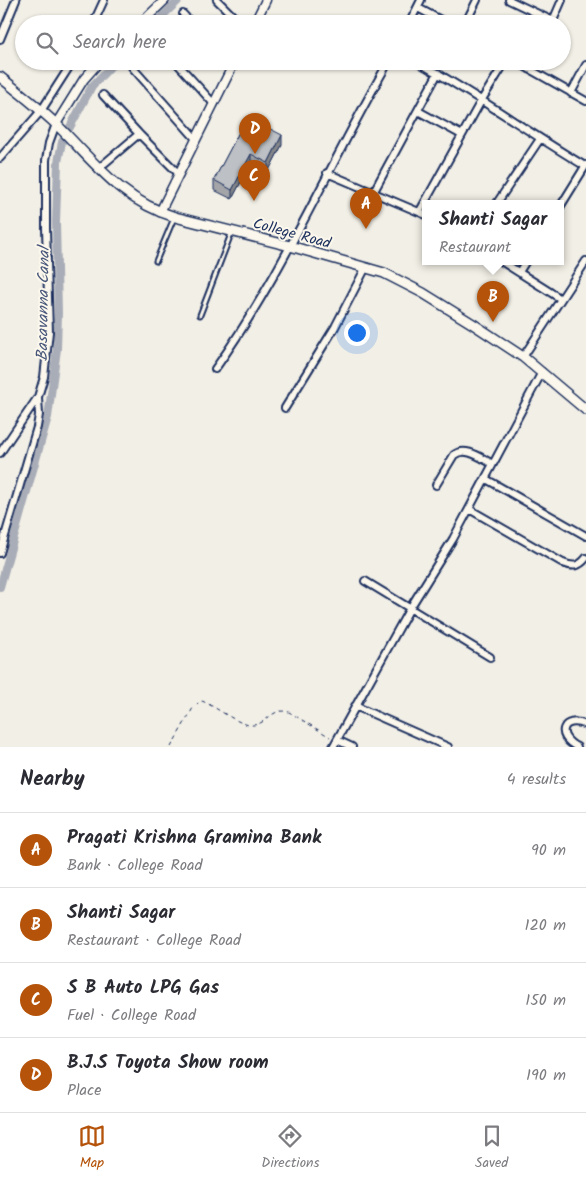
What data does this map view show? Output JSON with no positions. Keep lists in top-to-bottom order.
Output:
{
  "streets": {
    "main road": ["College Road"]
  },
  "water": ["Basavanna Canal"],
  "page": {
    "search": "Search here",
    "pins": [
      "D",
      "C",
      "A",
      "B"
    ],
    "popup": ["Shanti Sagar", "Restaurant"],
    "heading": ["Nearby", "4 results"],
    "list": [
      {
        "mark": "A",
        "name": "Pragati Krishna Gramina Bank",
        "note": "Bank · College Road",
        "value": "90 m"
      },
      {
        "mark": "B",
        "name": "Shanti Sagar",
        "note": "Restaurant · College Road",
        "value": "120 m"
      },
      {
        "mark": "C",
        "name": "S B Auto LPG Gas",
        "note": "Fuel · College Road",
        "value": "150 m"
      },
      {
        "mark": "D",
        "name": "B.J.S Toyota Show room",
        "note": "Place",
        "value": "190 m"
      }
    ],
    "nav": ["Map", "Directions", "Saved"]
  }
}
